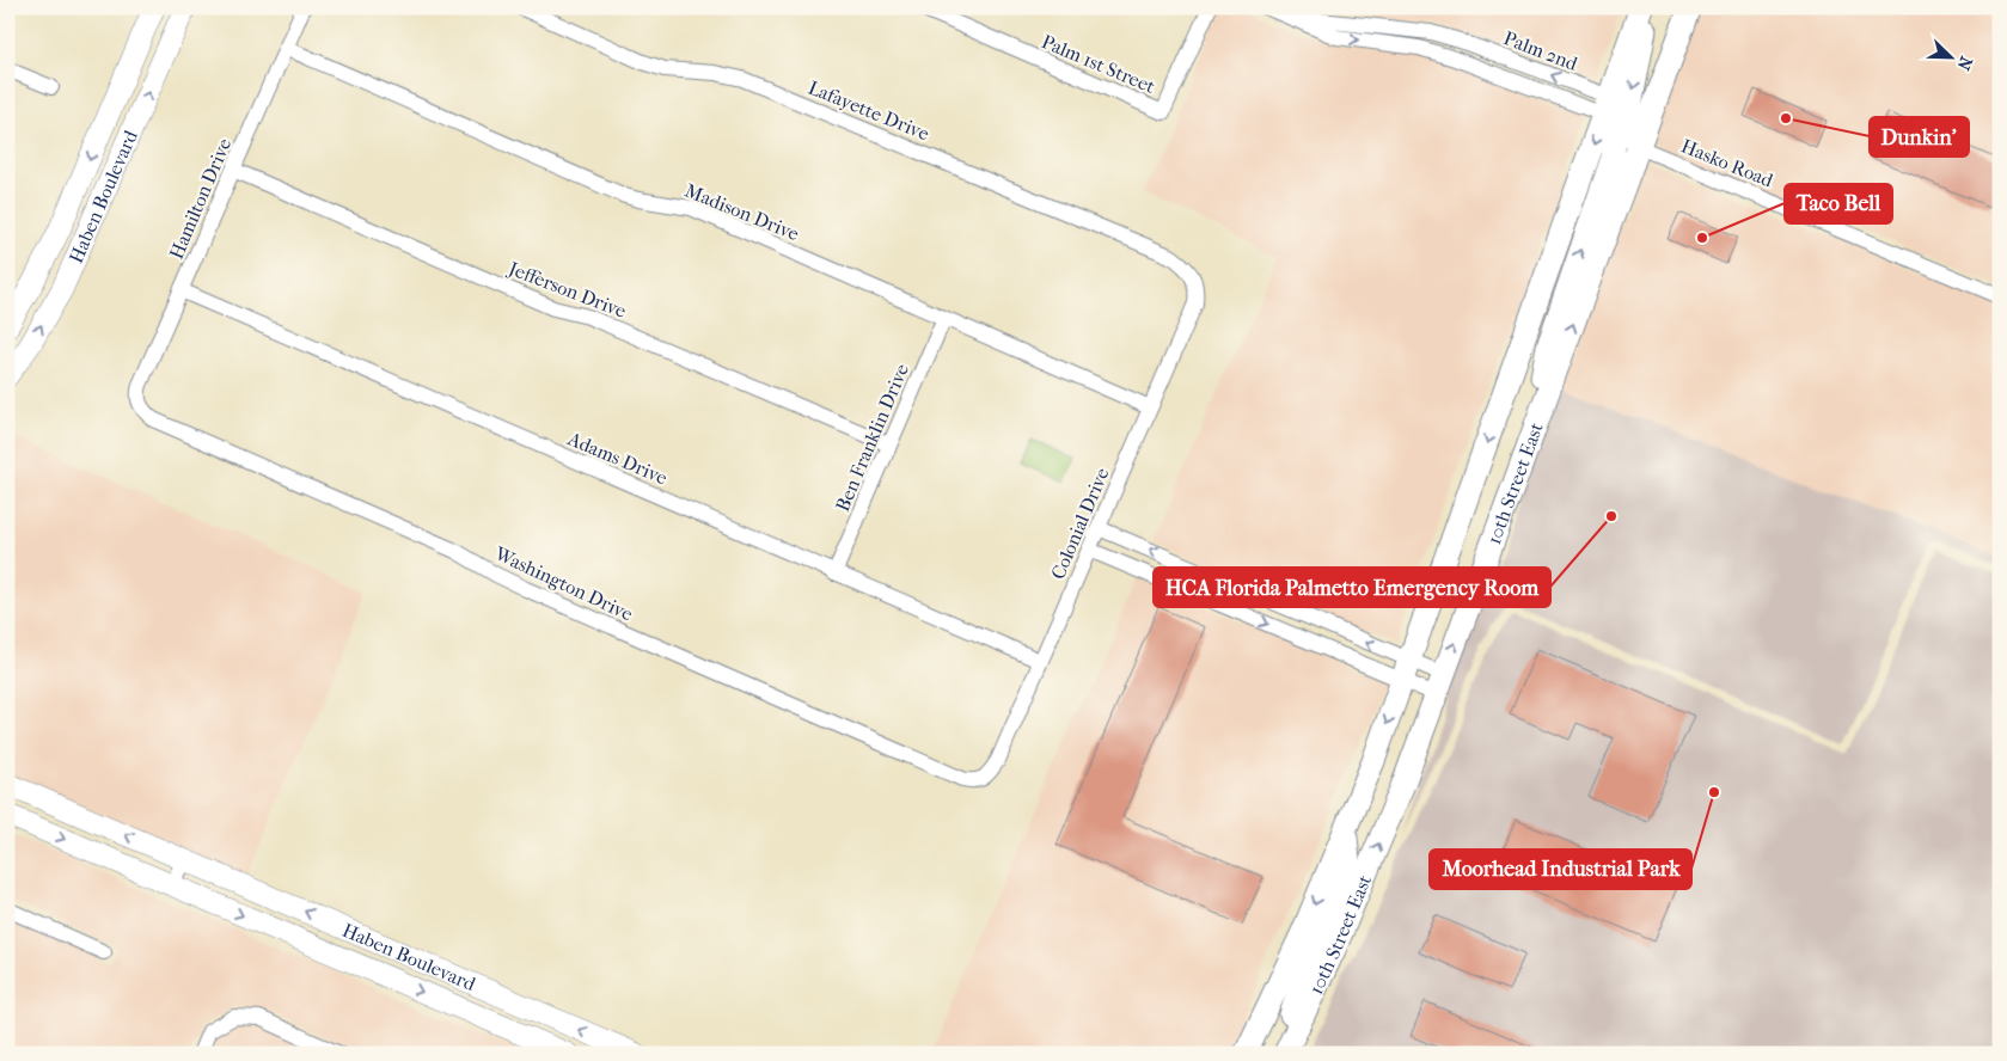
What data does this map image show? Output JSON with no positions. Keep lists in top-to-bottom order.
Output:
{
  "streets": {
    "main road": ["10th Street East"],
    "street": [
      "Palm 2nd",
      "Palm 1st Street",
      "Lafayette Drive",
      "Hasko Road",
      "Haben Boulevard",
      "Hamilton Drive",
      "Madison Drive",
      "Jefferson Drive",
      "Ben Franklin Drive",
      "Adams Drive",
      "Colonial Drive",
      "Washington Drive"
    ]
  },
  "crossings": [
    ["Palm 2nd", "10th Street East"],
    ["Lafayette Drive", "Colonial Drive"],
    ["Hasko Road", "10th Street East"],
    ["Hamilton Drive", "Madison Drive"],
    ["Hamilton Drive", "Jefferson Drive"],
    ["Hamilton Drive", "Adams Drive"],
    ["Hamilton Drive", "Washington Drive"],
    ["Madison Drive", "Ben Franklin Drive"],
    ["Madison Drive", "Colonial Drive"],
    ["Jefferson Drive", "Ben Franklin Drive"],
    ["Ben Franklin Drive", "Adams Drive"],
    ["Adams Drive", "Colonial Drive"],
    ["Colonial Drive", "Washington Drive"]
  ],
  "places": [
    "Dunkin'",
    "Taco Bell",
    "HCA Florida Palmetto Emergency Room",
    "Moorhead Industrial Park"
  ],
  "north": "bottom right"
}
